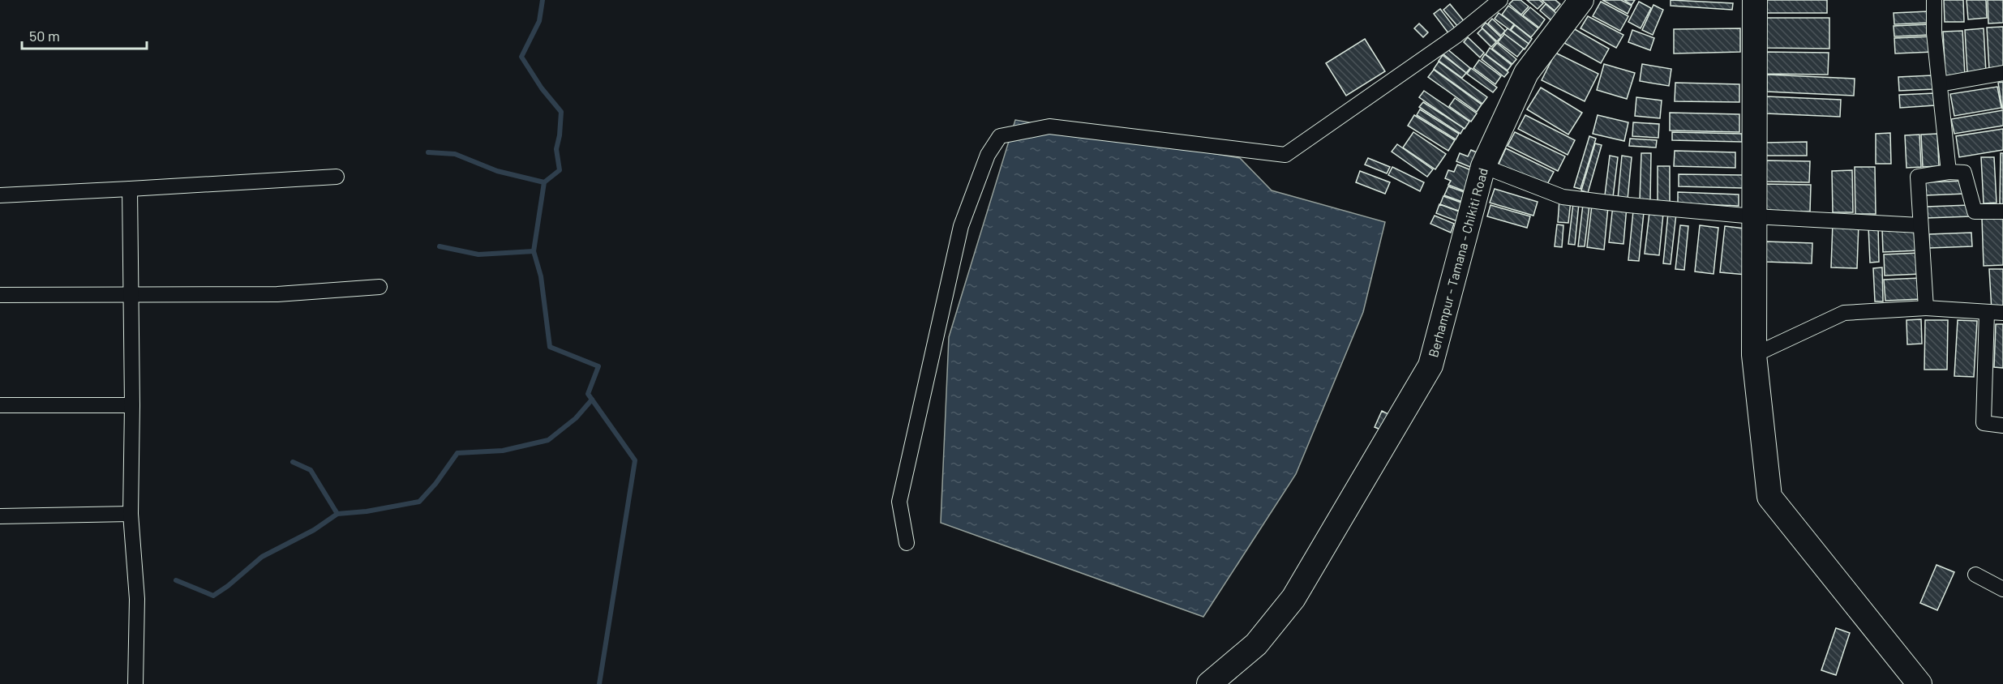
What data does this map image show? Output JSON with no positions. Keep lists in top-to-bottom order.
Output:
{
  "streets": {
    "main road": ["Berhampur - Tamana - Chikiti Road"]
  },
  "scale_bar": "50 m"
}
